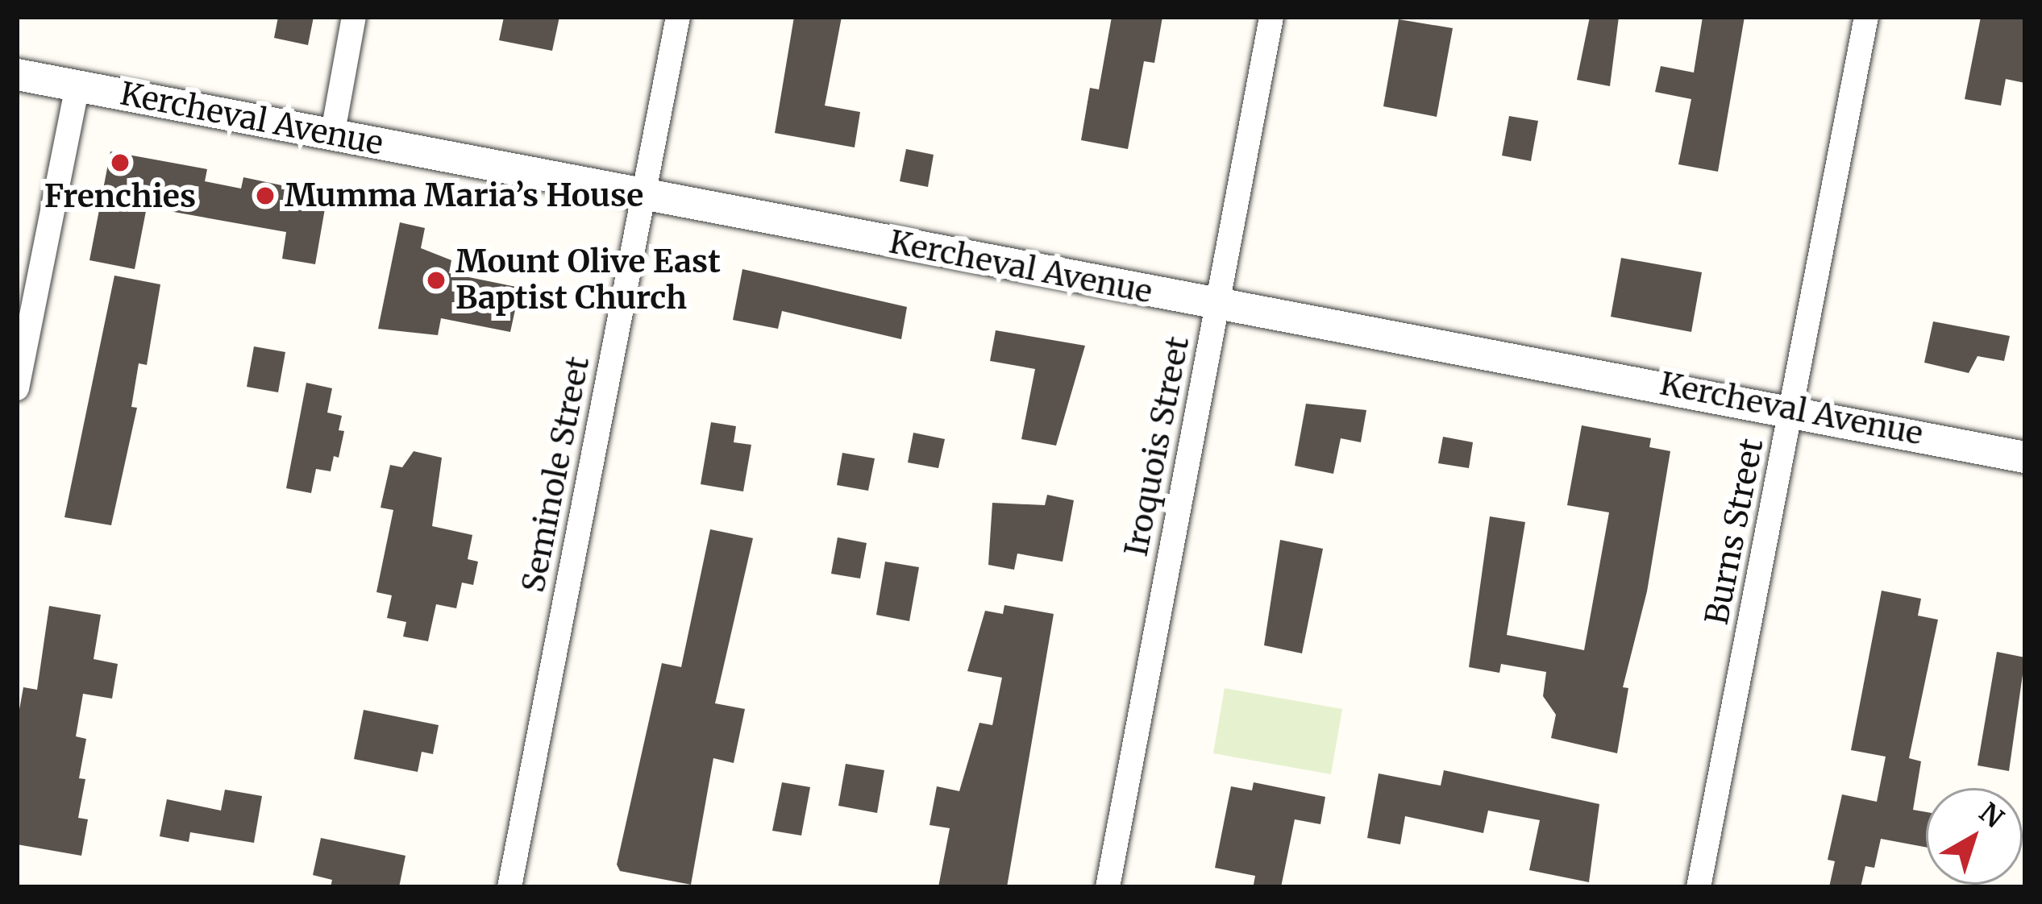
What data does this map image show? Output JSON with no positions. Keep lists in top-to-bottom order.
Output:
{
  "streets": {
    "street": [
      "Kercheval Avenue",
      "Iroquois Street",
      "Seminole Street",
      "Burns Street"
    ]
  },
  "crossings": [
    ["Kercheval Avenue", "Iroquois Street"],
    ["Kercheval Avenue", "Seminole Street"],
    ["Kercheval Avenue", "Burns Street"]
  ],
  "places": ["Frenchies", "Mumma Maria’s House", "Mount Olive East Baptist Church"],
  "north": "top right"
}
